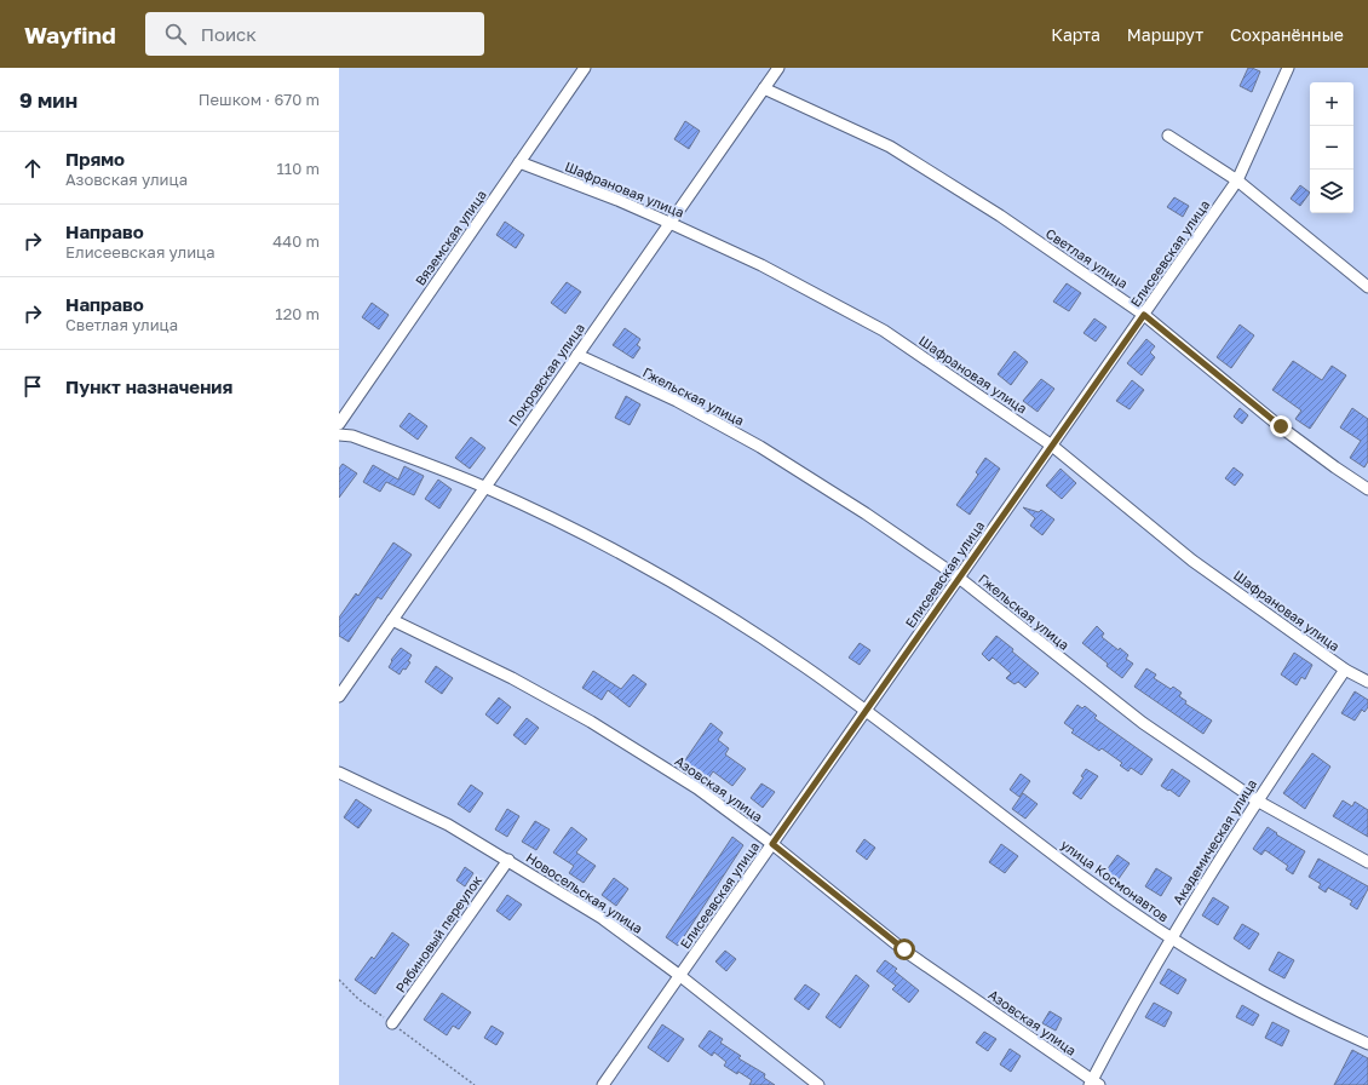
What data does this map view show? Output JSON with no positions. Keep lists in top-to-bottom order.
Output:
{
  "streets": {
    "street": [
      "Шафрановая улица",
      "Вяземская улица",
      "Елисеевская улица",
      "Светлая улица",
      "Покровская улица",
      "Гжельская улица",
      "Азовская улица",
      "Академическая улица",
      "улица Космонавтов",
      "Новосельская улица",
      "Рябиновый переулок"
    ]
  },
  "crossings": [
    ["Шафрановая улица", "Вяземская улица"],
    ["Шафрановая улица", "Елисеевская улица"],
    ["Шафрановая улица", "Покровская улица"],
    ["Шафрановая улица", "Академическая улица"],
    ["Елисеевская улица", "Светлая улица"],
    ["Елисеевская улица", "Гжельская улица"],
    ["Елисеевская улица", "Азовская улица"],
    ["Елисеевская улица", "улица Космонавтов"],
    ["Елисеевская улица", "Новосельская улица"],
    ["Светлая улица", "Покровская улица"],
    ["Покровская улица", "Гжельская улица"],
    ["Покровская улица", "Азовская улица"],
    ["Покровская улица", "улица Космонавтов"],
    ["Гжельская улица", "Академическая улица"],
    ["Азовская улица", "Академическая улица"],
    ["Академическая улица", "улица Космонавтов"],
    ["Новосельская улица", "Рябиновый переулок"]
  ],
  "page": {
    "header": "Wayfind",
    "search": "Поиск",
    "nav": ["Карта", "Маршрут", "Сохранённые"],
    "heading": ["9 мин", "Пешком · 670 m"],
    "map_buttons": ["+", "−"],
    "list": [
      ["Прямо", "Азовская улица", "110 m"],
      ["Направо", "Елисеевская улица", "440 m"],
      ["Направо", "Светлая улица", "120 m"],
      "Пункт назначения"
    ]
  }
}
